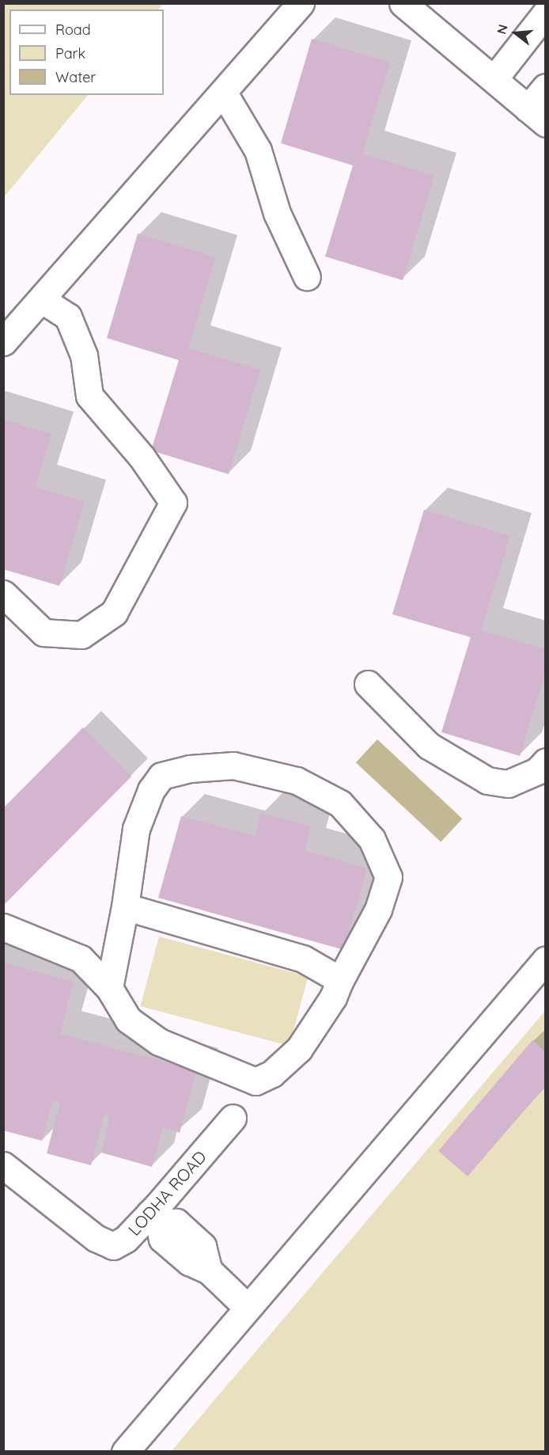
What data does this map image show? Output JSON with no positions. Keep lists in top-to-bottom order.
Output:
{
  "streets": {
    "street": ["LODHA ROAD"]
  },
  "legend": ["Road", "Park", "Water"],
  "north": "left"
}
